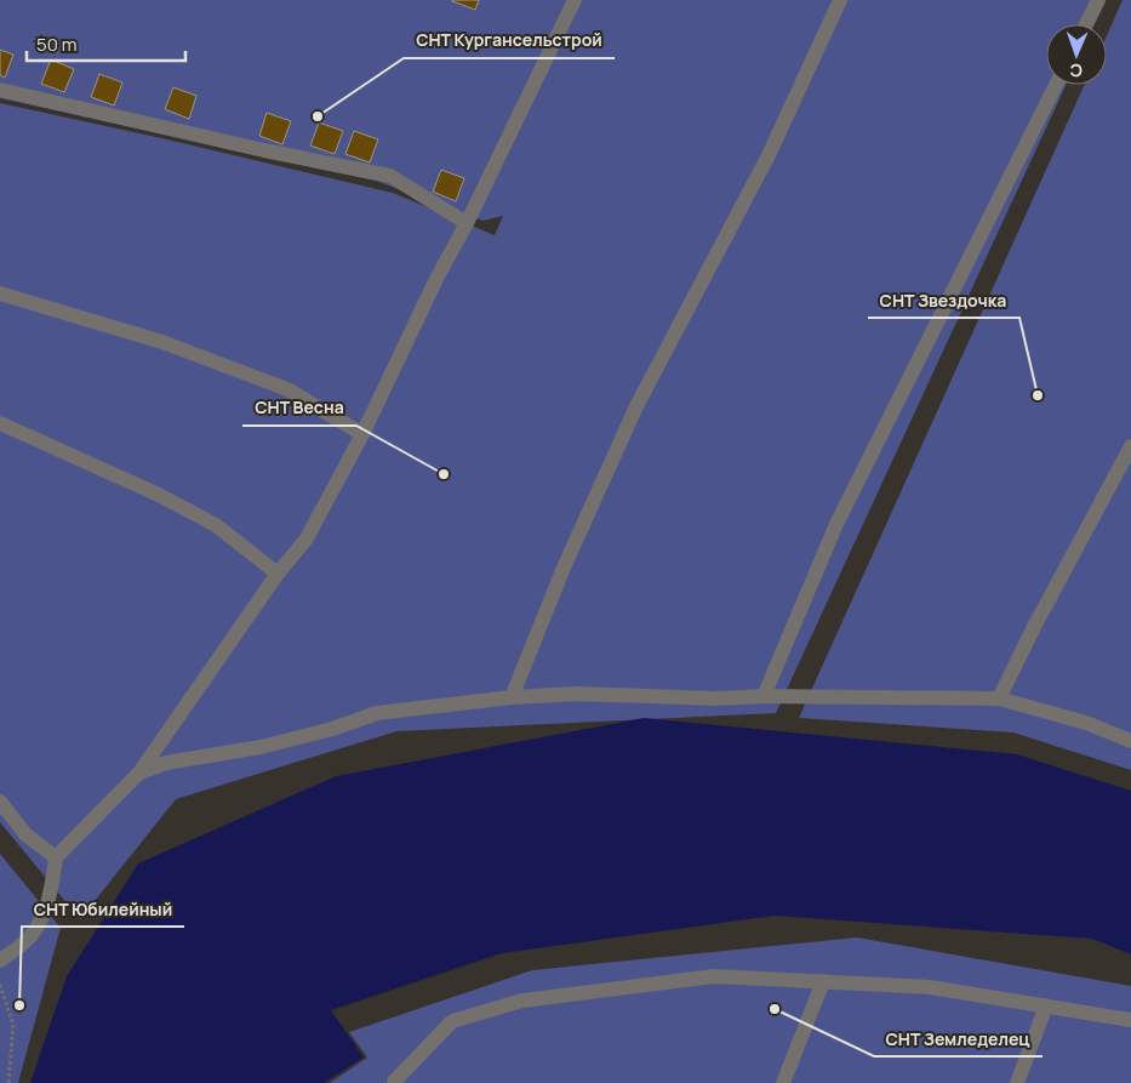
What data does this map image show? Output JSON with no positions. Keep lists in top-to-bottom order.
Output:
{
  "places": [
    "СНТ Кургансельстрой",
    "СНТ Звездочка",
    "СНТ Весна",
    "СНТ Юбилейный",
    "СНТ Земледелец"
  ],
  "scale_bar": "50 m",
  "north": "bottom"
}
